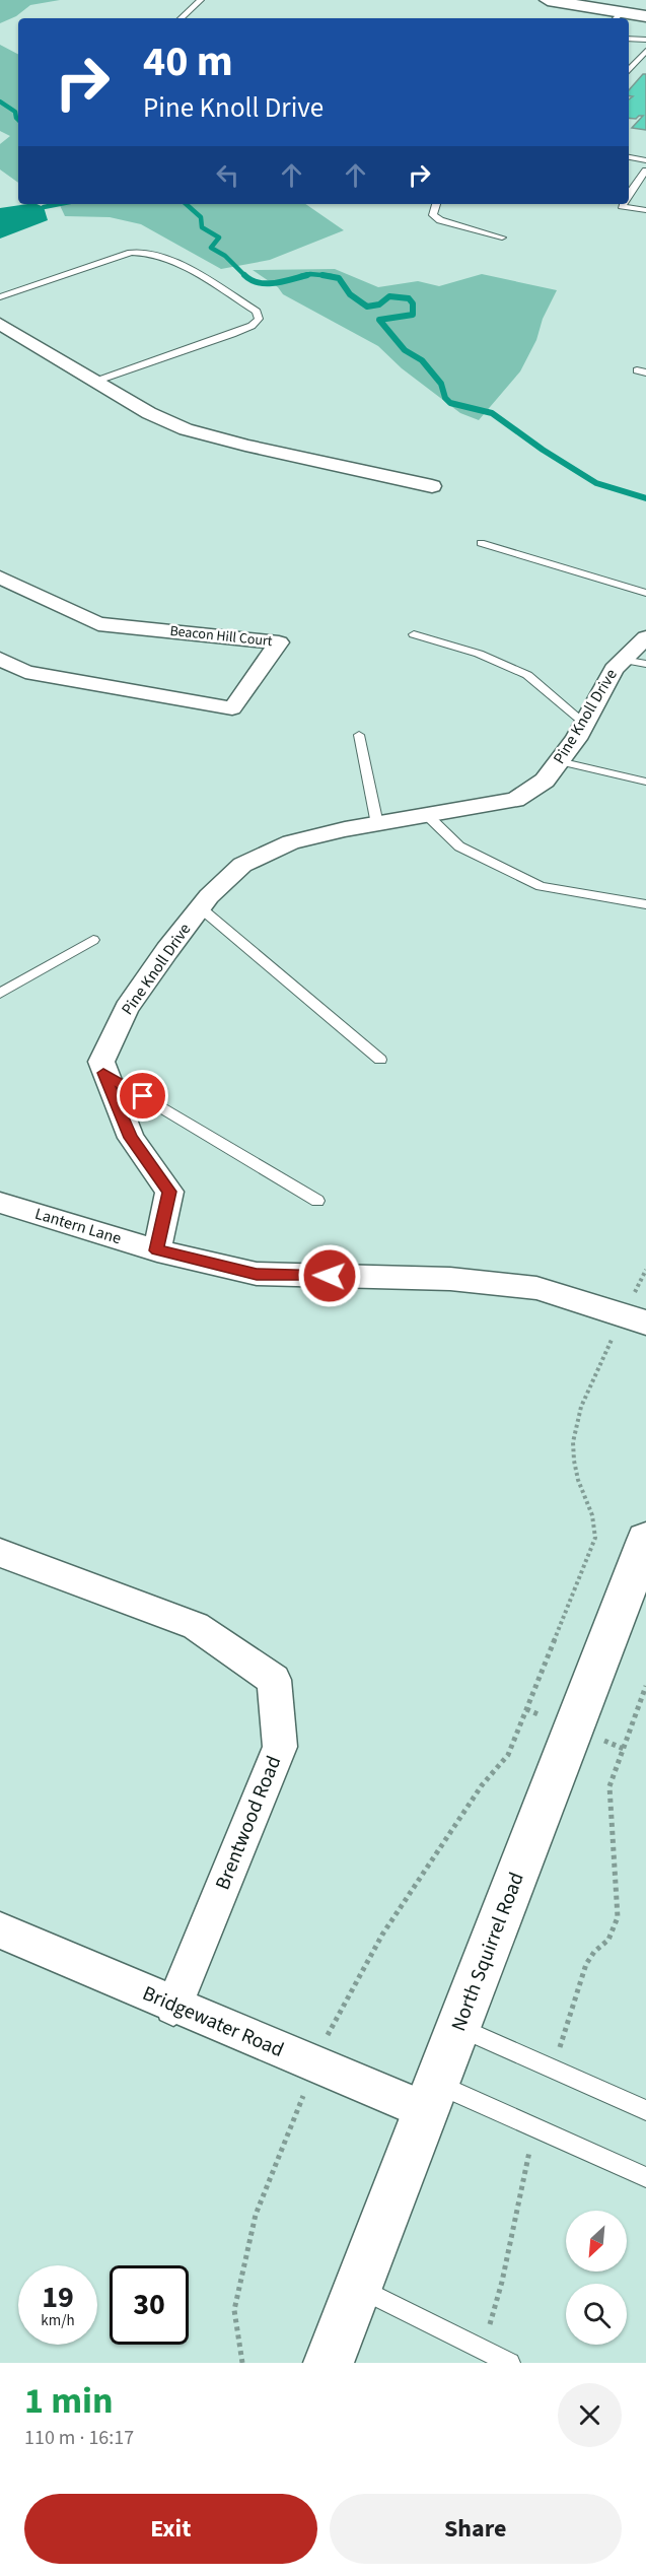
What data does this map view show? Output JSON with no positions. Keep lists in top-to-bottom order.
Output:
{
  "streets": {
    "street": [
      "Beacon Hill Court",
      "Pine Knoll Drive",
      "Lantern Lane",
      "Brentwood Road",
      "North Squirrel Road",
      "Bridgewater Road"
    ]
  },
  "crossings": [
    ["Brentwood Road", "Bridgewater Road"],
    ["North Squirrel Road", "Bridgewater Road"]
  ],
  "north": "bottom left",
  "page": {
    "turn": ["40 m", "Pine Knoll Drive"],
    "speed": "19 km/h",
    "limit": "30",
    "heading": ["1 min", "110 m · 16:17"],
    "buttons": ["Exit", "Share"]
  }
}
